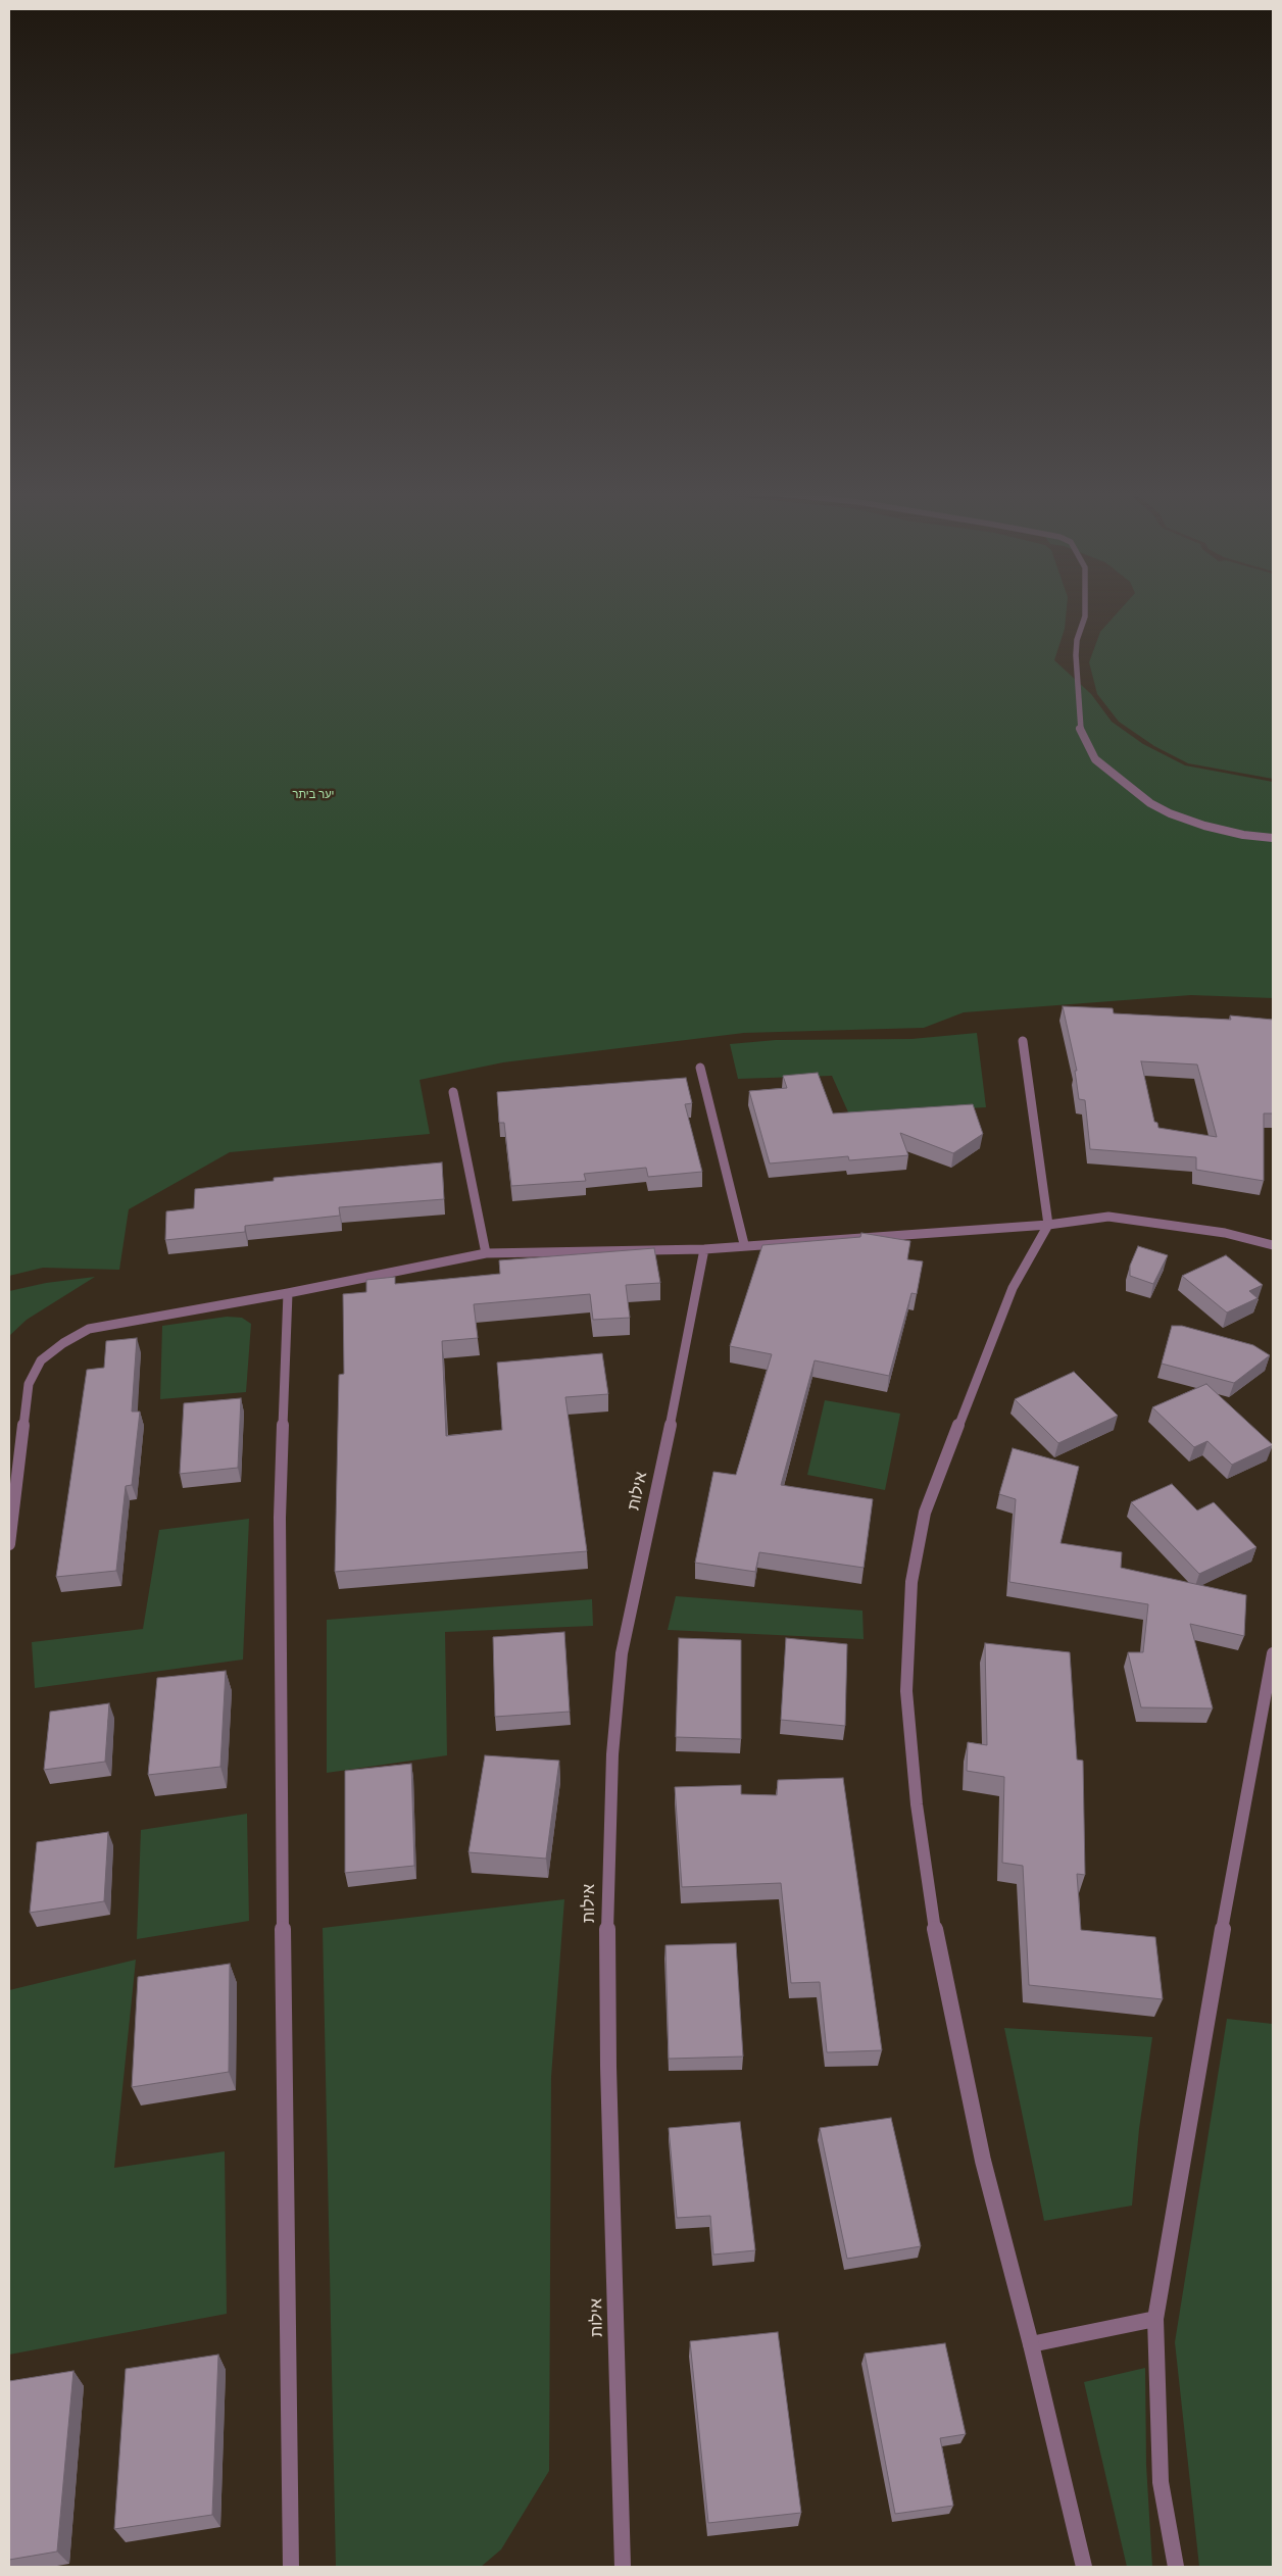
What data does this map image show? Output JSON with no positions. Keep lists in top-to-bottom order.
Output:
{
  "streets": {
    "street": ["אילות"]
  },
  "parks": ["יער ביתר"]
}
